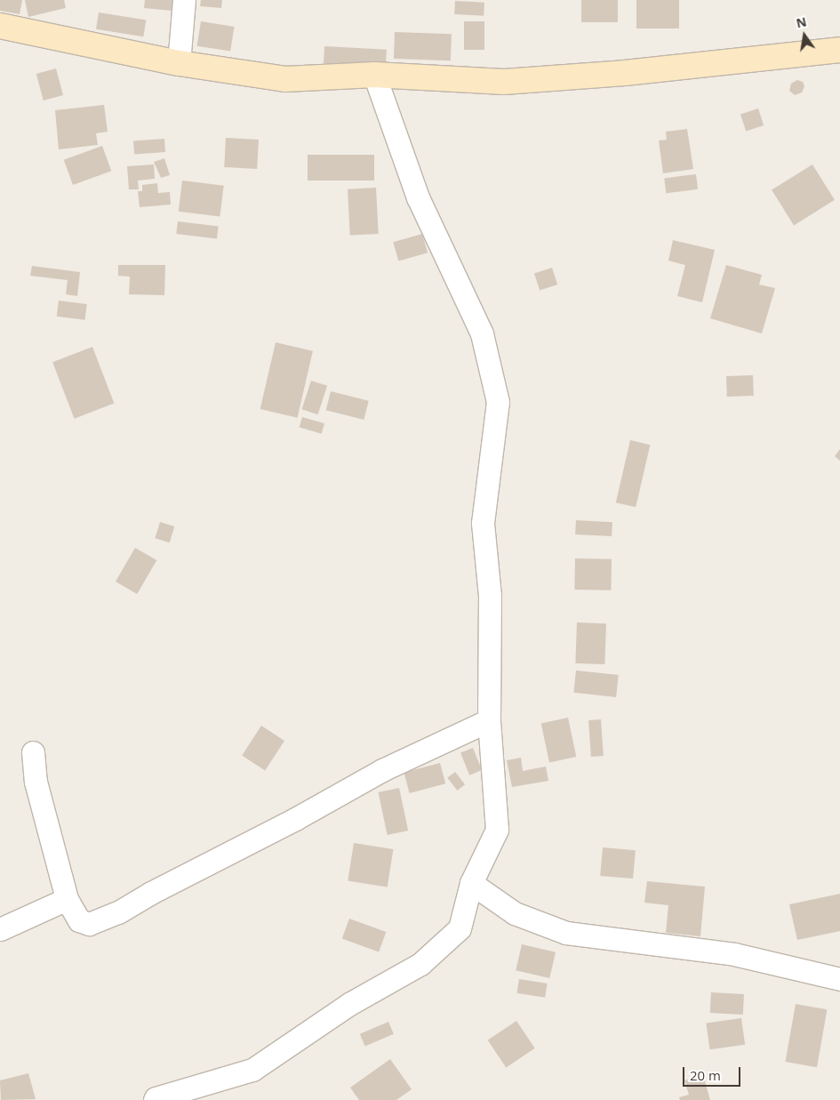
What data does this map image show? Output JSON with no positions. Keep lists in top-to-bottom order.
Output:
{
  "scale_bar": "20 m",
  "north": "top"
}
